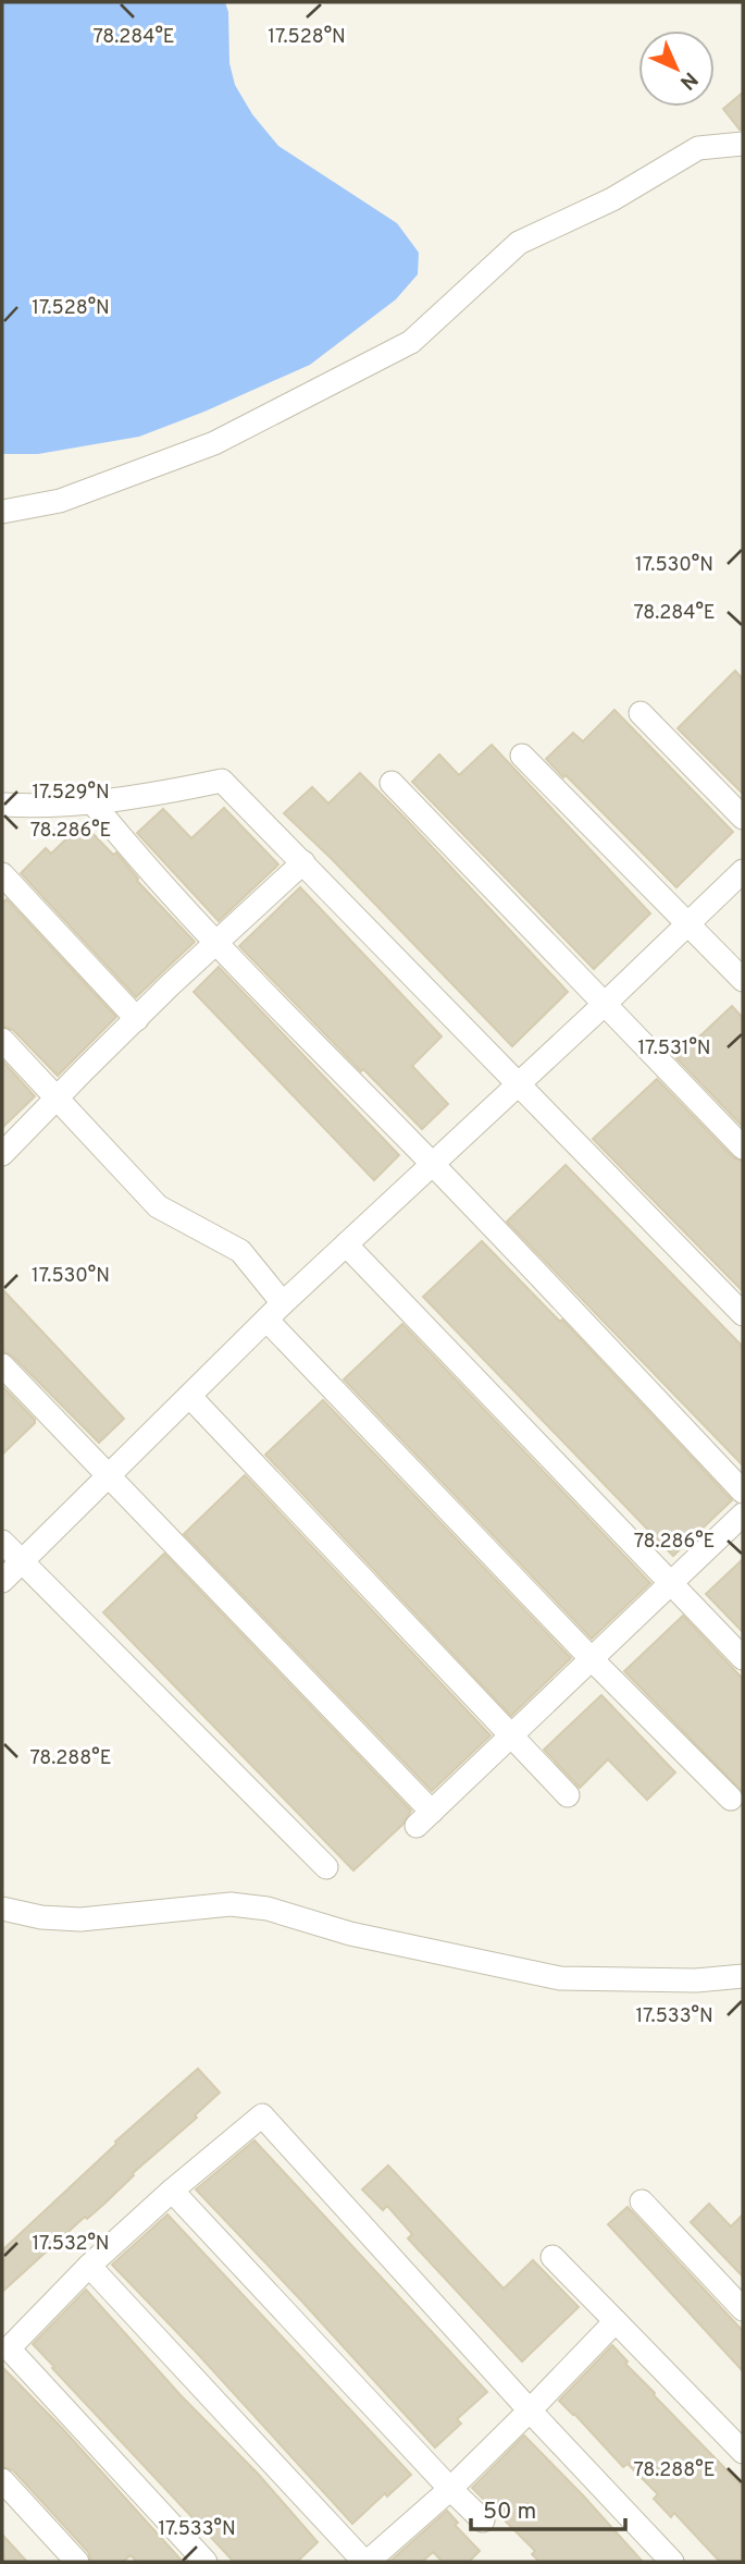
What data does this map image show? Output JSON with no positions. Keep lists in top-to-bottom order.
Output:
{
  "scale_bar": "50 m",
  "north": "bottom right",
  "coordinates": [
    "78.284°E",
    "17.528°N",
    "17.530°N",
    "17.529°N",
    "78.286°E",
    "17.531°N",
    "78.288°E",
    "17.533°N",
    "17.532°N"
  ]
}
